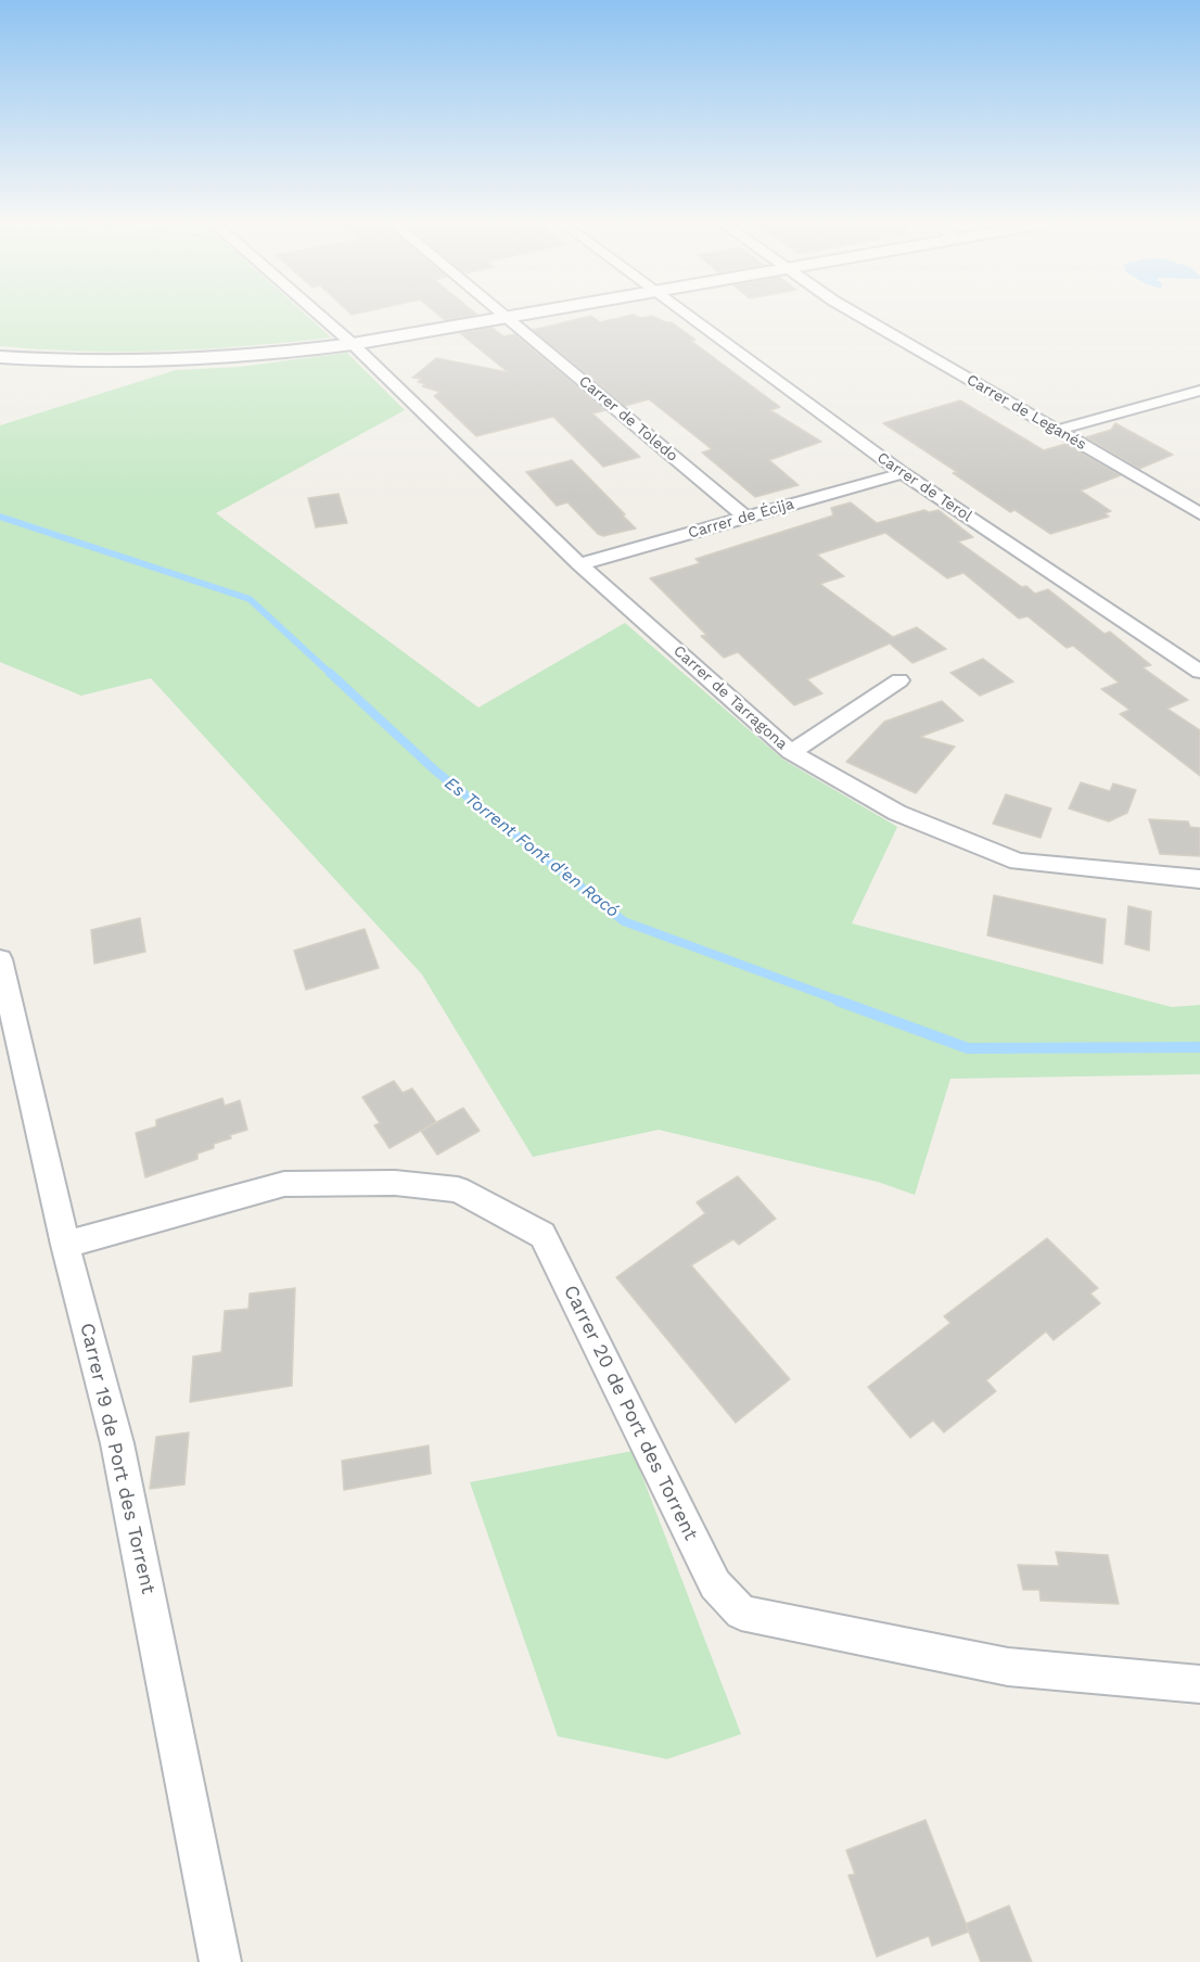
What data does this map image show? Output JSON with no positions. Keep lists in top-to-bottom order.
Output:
{
  "streets": {
    "street": [
      "Carrer de Leganés",
      "Carrer de Toledo",
      "Carrer de Terol",
      "Carrer de Écija",
      "Carrer de Tarragona",
      "Carrer 20 de Port des Torrent",
      "Carrer 19 de Port des Torrent"
    ]
  },
  "crossings": [
    ["Carrer de Toledo", "Carrer de Écija"],
    ["Carrer de Terol", "Carrer de Écija"],
    ["Carrer de Écija", "Carrer de Tarragona"],
    ["Carrer 20 de Port des Torrent", "Carrer 19 de Port des Torrent"]
  ],
  "water": ["Es Torrent Font d'en Racó"]
}
